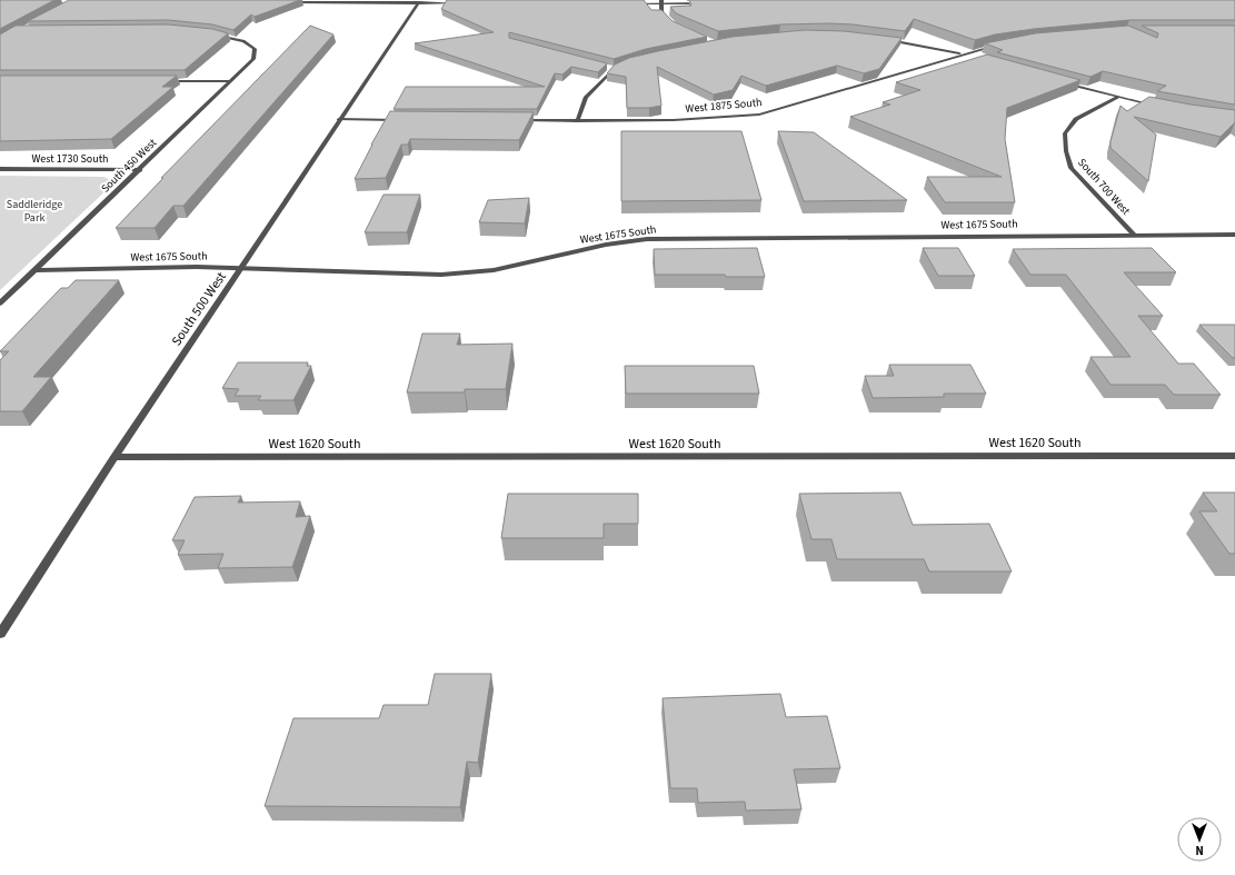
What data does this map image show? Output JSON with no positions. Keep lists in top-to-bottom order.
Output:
{
  "streets": {
    "street": [
      "West 1875 South",
      "West 1730 South",
      "South 450 West",
      "South 700 West",
      "West 1675 South",
      "South 500 West",
      "West 1620 South"
    ]
  },
  "crossings": [
    ["West 1730 South", "South 450 West"],
    ["South 450 West", "West 1675 South"],
    ["South 700 West", "West 1675 South"],
    ["West 1675 South", "South 500 West"],
    ["South 500 West", "West 1620 South"]
  ],
  "parks": ["Saddleridge Park"],
  "north": "bottom"
}
